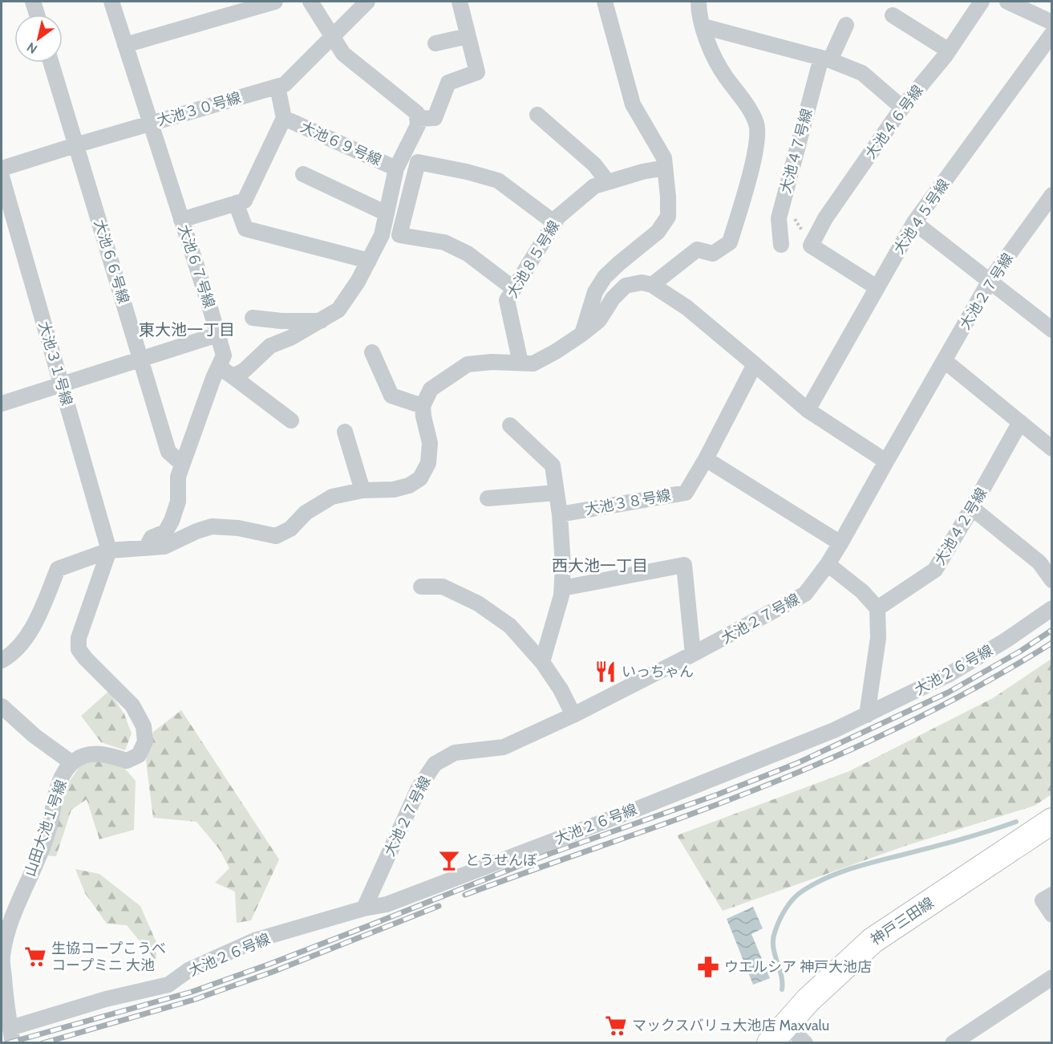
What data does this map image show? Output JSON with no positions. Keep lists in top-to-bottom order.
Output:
{
  "streets": {
    "main road": ["神戸三田線"],
    "street": [
      "大池３０号線",
      "大池４６号線",
      "大池６９号線",
      "大池４７号線",
      "大池４５号線",
      "大池８５号線",
      "大池６６号線",
      "大池６７号線",
      "大池２７号線",
      "大池３１号線",
      "大池３８号線",
      "大池４２号線",
      "大池２６号線",
      "山田大池１号線"
    ]
  },
  "crossings": [
    ["大池３０号線", "大池６９号線"],
    ["大池３０号線", "大池６６号線"],
    ["大池３０号線", "大池６７号線"],
    ["大池４６号線", "大池４７号線"],
    ["大池６９号線", "大池６７号線"],
    ["大池６６号線", "大池６７号線"],
    ["大池２７号線", "大池２６号線"],
    ["大池３１号線", "山田大池１号線"],
    ["大池２６号線", "山田大池１号線"]
  ],
  "districts": ["東大池一丁目", "西大池一丁目"],
  "places": {
    "restaurant": ["いっちゃん"],
    "bar": ["とうせんぼ"],
    "supermarket": ["生協コープこうべ コープミニ 大池", "マックスバリュ大池店 Maxvalu"],
    "pharmacy": ["ウエルシア 神戸大池店"]
  },
  "north": "bottom left"
}
